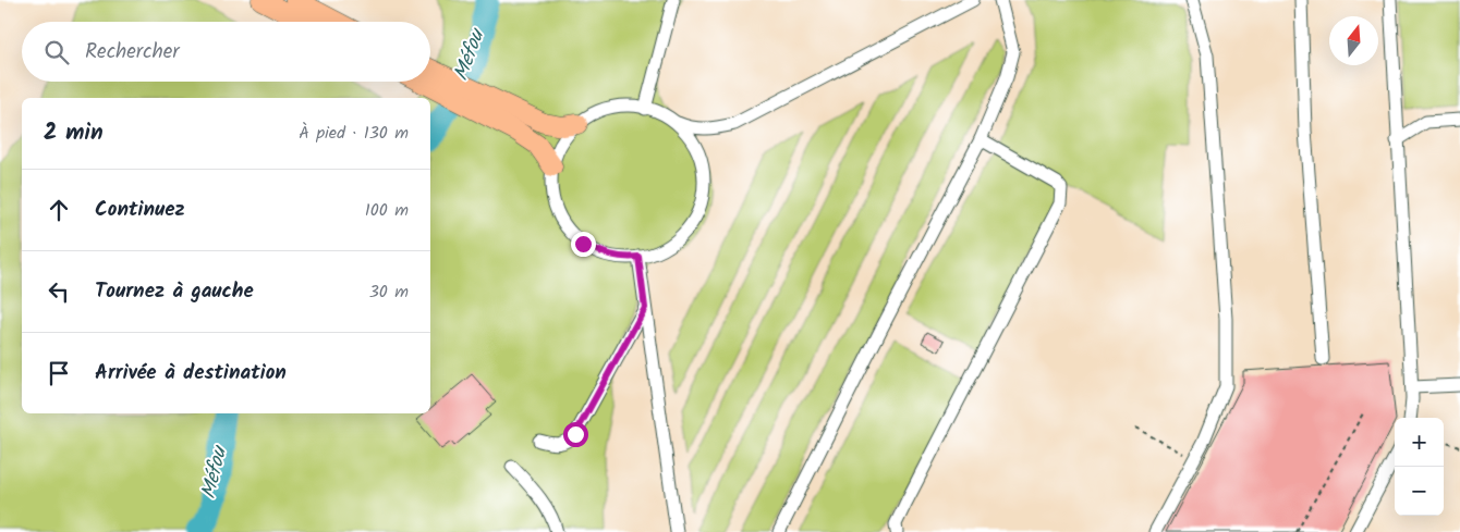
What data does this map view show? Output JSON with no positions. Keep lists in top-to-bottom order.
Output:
{
  "water": ["Méfou"],
  "north": "top",
  "page": {
    "search": "Rechercher",
    "heading": ["2 min", "À pied · 130 m"],
    "list": [
      ["Continuez", "100 m"],
      ["Tournez à gauche", "30 m"],
      "Arrivée à destination"
    ],
    "map_buttons": ["+", "−"]
  }
}
